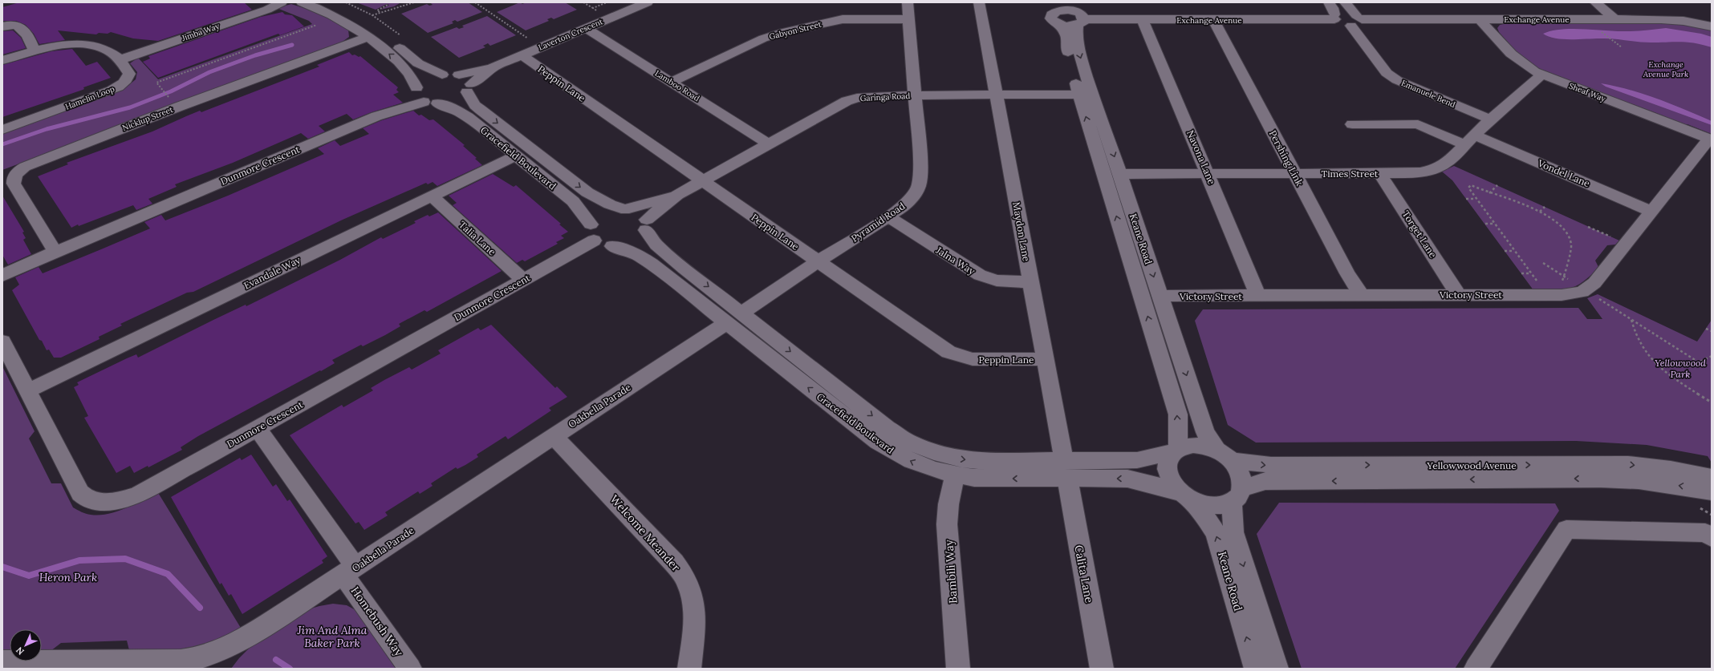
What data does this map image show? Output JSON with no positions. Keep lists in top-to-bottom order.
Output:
{
  "streets": {
    "street": [
      "Exchange Avenue",
      "Gabyon Street",
      "Jimba Way",
      "Laverton Crescent",
      "Peppin Lane",
      "Lamboo Road",
      "Sheaf Way",
      "Emanuele Bend",
      "Garinga Road",
      "Hamelin Loop",
      "Nicklup Street",
      "Navona Lane",
      "Gracefield Boulevard",
      "Pershing Link",
      "Dunmore Crescent",
      "Times Street",
      "Vondel Lane",
      "Pyramid Road",
      "Maydon Lane",
      "Torget Lane",
      "Talia Lane",
      "Keane Road",
      "Jalna Way",
      "Evandale Way",
      "Victory Street",
      "Oakbella Parade",
      "Yellowwood Avenue",
      "Welcome Meander",
      "Bambili Way",
      "Calita Lane",
      "Homebush Way"
    ]
  },
  "crossings": [
    ["Exchange Avenue", "Sheaf Way"],
    ["Exchange Avenue", "Emanuele Bend"],
    ["Exchange Avenue", "Navona Lane"],
    ["Exchange Avenue", "Pershing Link"],
    ["Exchange Avenue", "Keane Road"],
    ["Gabyon Street", "Lamboo Road"],
    ["Gabyon Street", "Pyramid Road"],
    ["Jimba Way", "Hamelin Loop"],
    ["Laverton Crescent", "Peppin Lane"],
    ["Laverton Crescent", "Lamboo Road"],
    ["Laverton Crescent", "Gracefield Boulevard"],
    ["Laverton Crescent", "Dunmore Crescent"],
    ["Peppin Lane", "Garinga Road"],
    ["Peppin Lane", "Pyramid Road"],
    ["Peppin Lane", "Maydon Lane"],
    ["Lamboo Road", "Garinga Road"],
    ["Sheaf Way", "Times Street"],
    ["Sheaf Way", "Victory Street"],
    ["Emanuele Bend", "Times Street"],
    ["Garinga Road", "Gracefield Boulevard"],
    ["Garinga Road", "Dunmore Crescent"],
    ["Garinga Road", "Pyramid Road"],
    ["Garinga Road", "Maydon Lane"],
    ["Garinga Road", "Keane Road"],
    ["Nicklup Street", "Dunmore Crescent"],
    ["Navona Lane", "Times Street"],
    ["Navona Lane", "Victory Street"],
    ["Gracefield Boulevard", "Dunmore Crescent"],
    ["Gracefield Boulevard", "Pyramid Road"],
    ["Gracefield Boulevard", "Maydon Lane"],
    ["Gracefield Boulevard", "Keane Road"],
    ["Gracefield Boulevard", "Evandale Way"],
    ["Gracefield Boulevard", "Oakbella Parade"],
    ["Gracefield Boulevard", "Yellowwood Avenue"],
    ["Gracefield Boulevard", "Bambili Way"],
    ["Gracefield Boulevard", "Calita Lane"],
    ["Pershing Link", "Times Street"],
    ["Pershing Link", "Victory Street"],
    ["Dunmore Crescent", "Talia Lane"],
    ["Dunmore Crescent", "Evandale Way"],
    ["Dunmore Crescent", "Homebush Way"],
    ["Times Street", "Vondel Lane"],
    ["Times Street", "Torget Lane"],
    ["Times Street", "Keane Road"],
    ["Vondel Lane", "Victory Street"],
    ["Pyramid Road", "Jalna Way"],
    ["Pyramid Road", "Oakbella Parade"],
    ["Maydon Lane", "Jalna Way"],
    ["Maydon Lane", "Calita Lane"],
    ["Torget Lane", "Victory Street"],
    ["Talia Lane", "Evandale Way"],
    ["Keane Road", "Victory Street"],
    ["Keane Road", "Yellowwood Avenue"],
    ["Oakbella Parade", "Welcome Meander"],
    ["Oakbella Parade", "Homebush Way"]
  ],
  "parks": [
    "Exchange Avenue Park",
    "Yellowwood Park",
    "Heron Park",
    "Jim And Alma Baker Park"
  ],
  "north": "bottom left"
}
